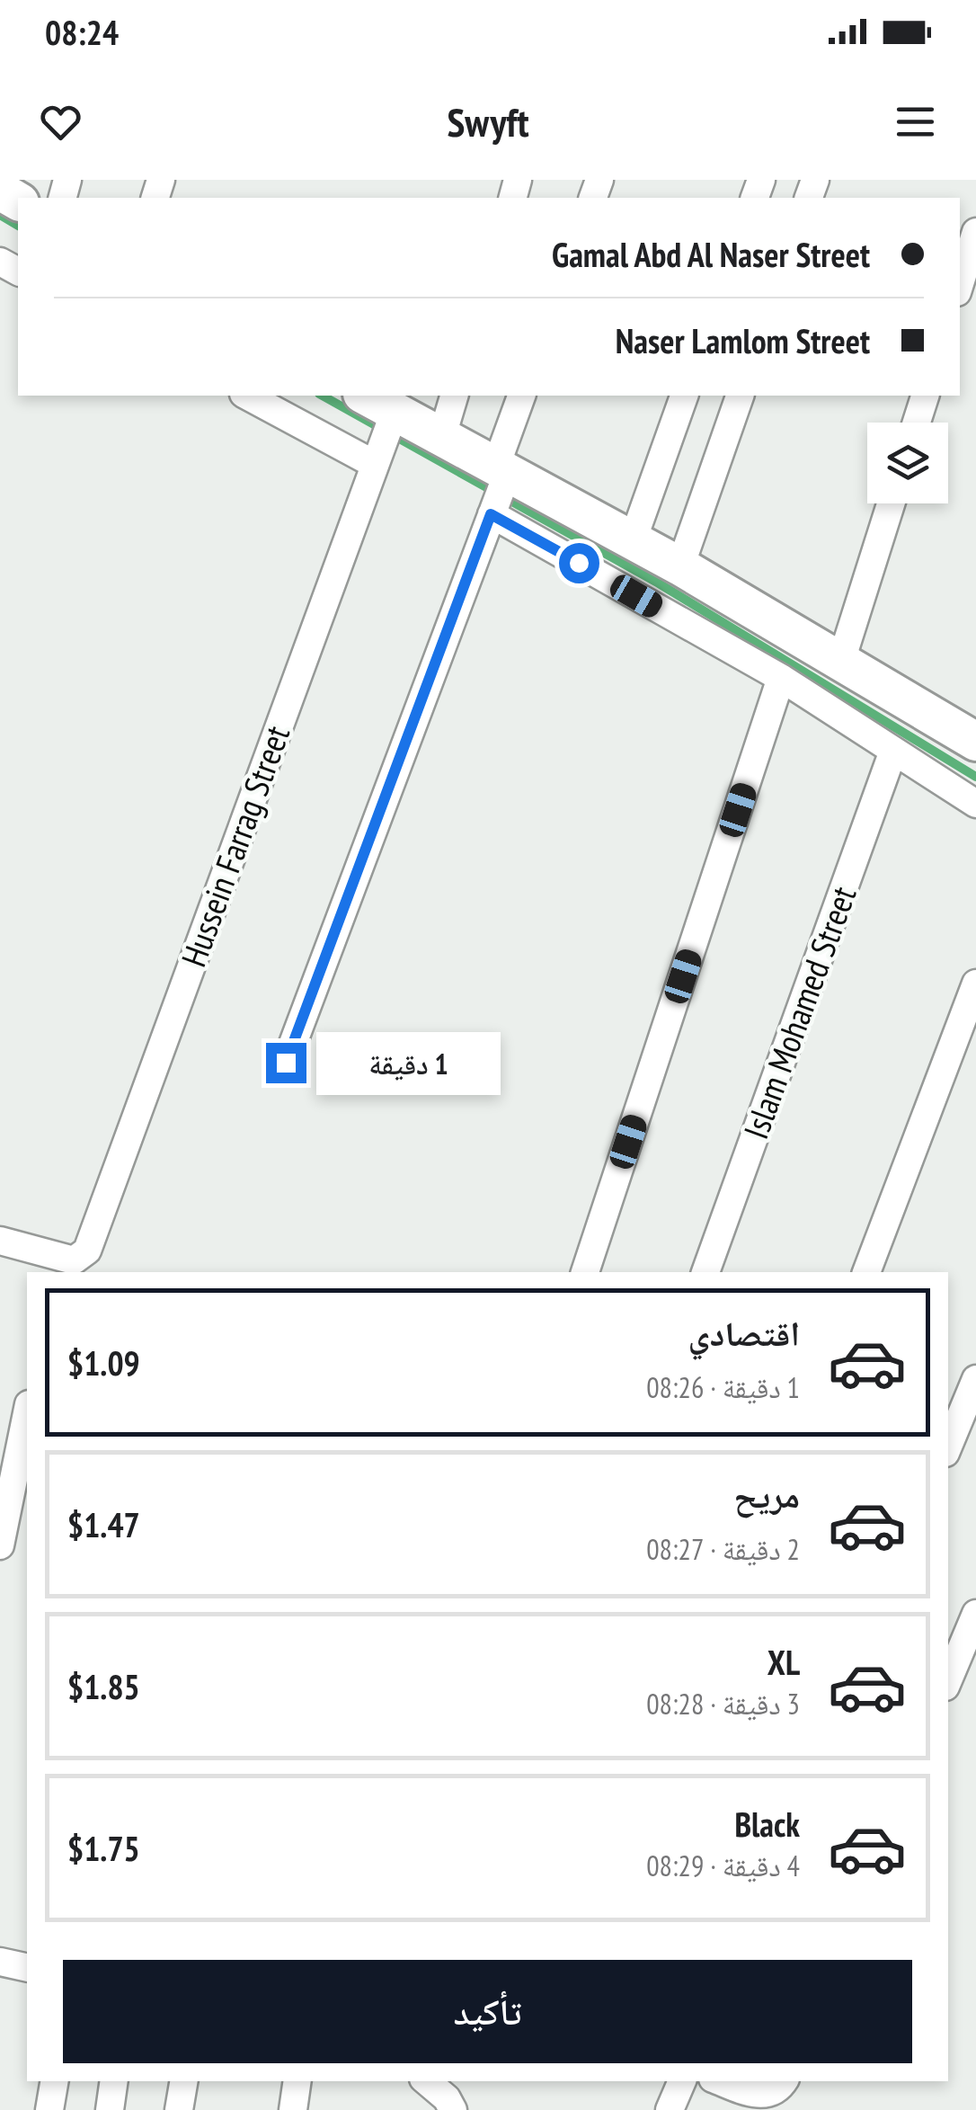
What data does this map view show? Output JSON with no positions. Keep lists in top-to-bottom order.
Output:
{
  "streets": {
    "street": ["Hussein Farrag Street", "Islam Mohamed Street"]
  },
  "page": {
    "status": "08:24",
    "header": "Swyft",
    "banner": ["Gamal Abd Al Naser Street", "Naser Lamlom Street"],
    "bubble": "1 دقيقة",
    "list": [
      {
        "name": "اقتصادي",
        "note": "1 دقيقة · 08:26",
        "value": "$1.09"
      },
      {
        "name": "مريح",
        "note": "2 دقيقة · 08:27",
        "value": "$1.47"
      },
      {
        "name": "XL",
        "note": "3 دقيقة · 08:28",
        "value": "$1.85"
      },
      {
        "name": "Black",
        "note": "4 دقيقة · 08:29",
        "value": "$1.75"
      }
    ],
    "buttons": "تأكيد"
  }
}
